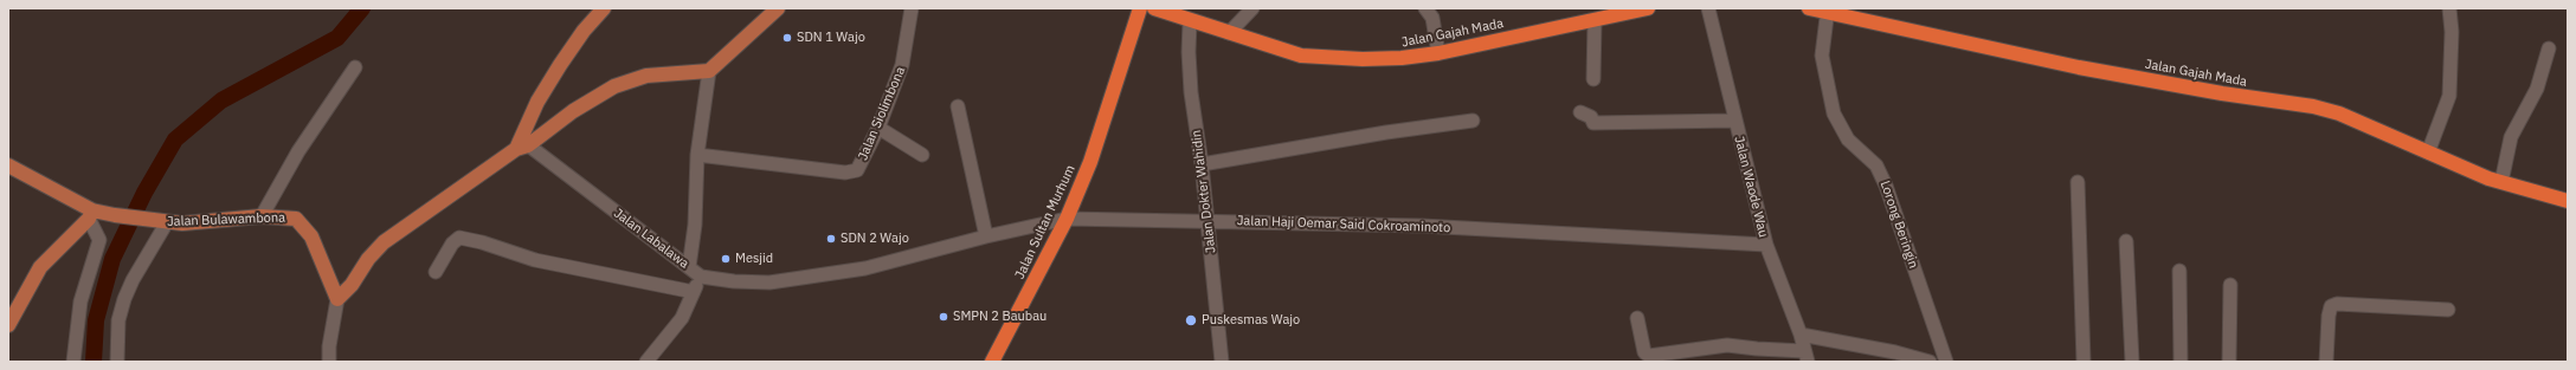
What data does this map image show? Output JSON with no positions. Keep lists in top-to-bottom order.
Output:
{
  "streets": {
    "highway": ["Jalan Gajah Mada", "Jalan Sultan Murhum"],
    "main road": ["Jalan Bulawambona"],
    "street": [
      "Jalan Siolimbona",
      "Jalan Waode Wau",
      "Jalan Dokter Wahidin",
      "Jalan Haji Oemar Said Cokroaminoto",
      "Lorong Beringin",
      "Jalan Labalawa"
    ]
  },
  "crossings": [
    ["Jalan Gajah Mada", "Jalan Dokter Wahidin"],
    ["Jalan Gajah Mada", "Lorong Beringin"],
    ["Jalan Waode Wau", "Jalan Haji Oemar Said Cokroaminoto"],
    ["Jalan Dokter Wahidin", "Jalan Haji Oemar Said Cokroaminoto"],
    ["Jalan Sultan Murhum", "Jalan Haji Oemar Said Cokroaminoto"],
    ["Jalan Haji Oemar Said Cokroaminoto", "Jalan Labalawa"]
  ],
  "places": [
    "SDN 1 Wajo",
    "SDN 2 Wajo",
    "Mesjid",
    "SMPN 2 Baubau",
    "Puskesmas Wajo"
  ]
}
